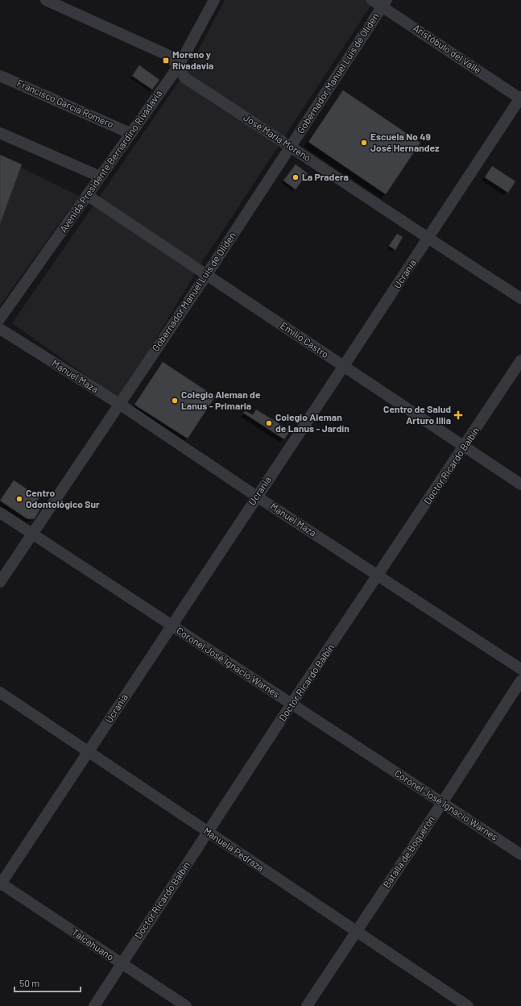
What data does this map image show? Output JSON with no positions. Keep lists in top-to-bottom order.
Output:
{
  "streets": {
    "street": [
      "Aristóbulo del Valle",
      "Gobernador Manuel Luis de Oliden",
      "Francisco García Romero",
      "José María Moreno",
      "Avenida Presidente Bernardino Rivadavia",
      "Ucrania",
      "Emilio Castro",
      "Manuel Maza",
      "Doctor Ricardo Balbín",
      "Coronel José Ignacio Warnes",
      "Manuela Pedraza",
      "Batalla de Boquerón",
      "Talcahuano"
    ]
  },
  "crossings": [
    ["Aristóbulo del Valle", "Gobernador Manuel Luis de Oliden"],
    ["Aristóbulo del Valle", "Ucrania"],
    ["Gobernador Manuel Luis de Oliden", "José María Moreno"],
    ["Gobernador Manuel Luis de Oliden", "Emilio Castro"],
    ["Gobernador Manuel Luis de Oliden", "Manuel Maza"],
    ["Gobernador Manuel Luis de Oliden", "Coronel José Ignacio Warnes"],
    ["Francisco García Romero", "Avenida Presidente Bernardino Rivadavia"],
    ["José María Moreno", "Avenida Presidente Bernardino Rivadavia"],
    ["José María Moreno", "Ucrania"],
    ["Avenida Presidente Bernardino Rivadavia", "Emilio Castro"],
    ["Ucrania", "Emilio Castro"],
    ["Ucrania", "Manuel Maza"],
    ["Ucrania", "Coronel José Ignacio Warnes"],
    ["Ucrania", "Manuela Pedraza"],
    ["Ucrania", "Talcahuano"],
    ["Emilio Castro", "Doctor Ricardo Balbín"],
    ["Manuel Maza", "Doctor Ricardo Balbín"],
    ["Doctor Ricardo Balbín", "Coronel José Ignacio Warnes"],
    ["Doctor Ricardo Balbín", "Manuela Pedraza"],
    ["Doctor Ricardo Balbín", "Talcahuano"],
    ["Coronel José Ignacio Warnes", "Batalla de Boquerón"],
    ["Manuela Pedraza", "Batalla de Boquerón"]
  ],
  "places": {
    "transit": ["Moreno y Rivadavia"],
    "other": [
      "Escuela No 49 José Hernandez",
      "La Pradera",
      "Colegio Aleman de Lanus - Primaria",
      "Colegio Aleman de Lanus - Jardín",
      "Centro Odontológico Sur"
    ],
    "health": ["Centro de Salud Arturo Illia"]
  },
  "scale_bar": "50 m"
}
